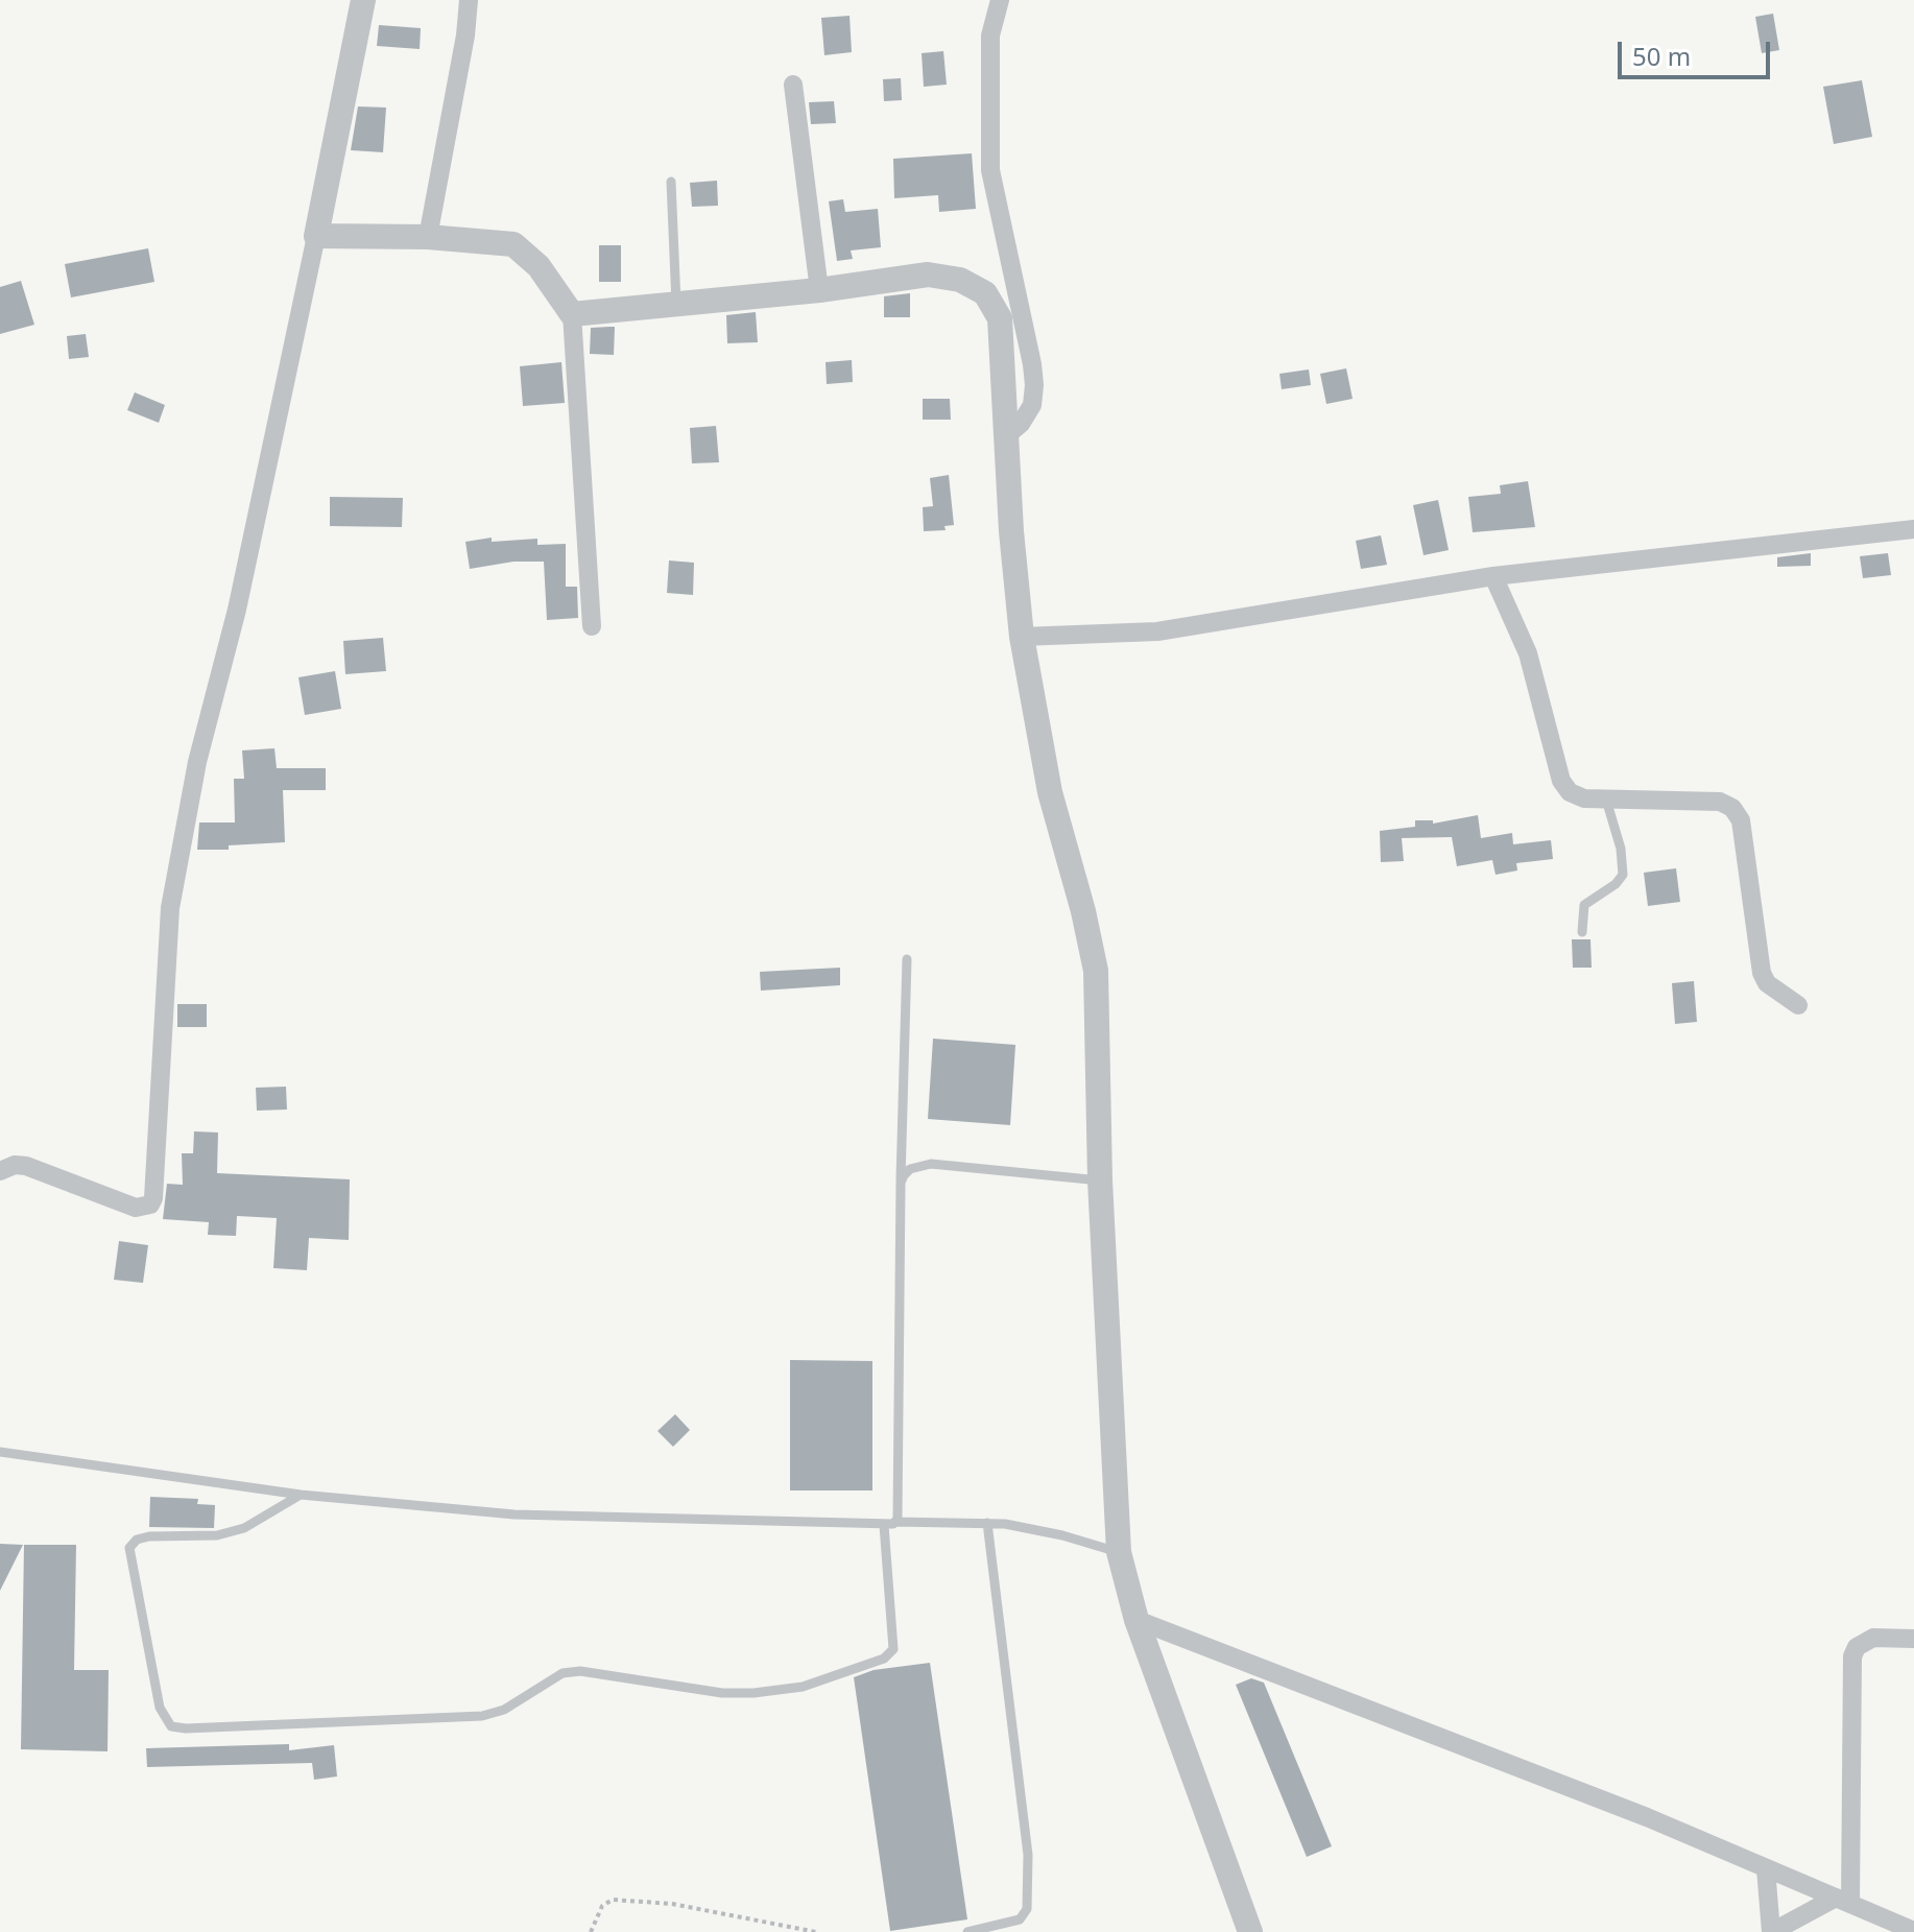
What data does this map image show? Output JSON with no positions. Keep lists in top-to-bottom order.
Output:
{
  "scale_bar": "50 m"
}
